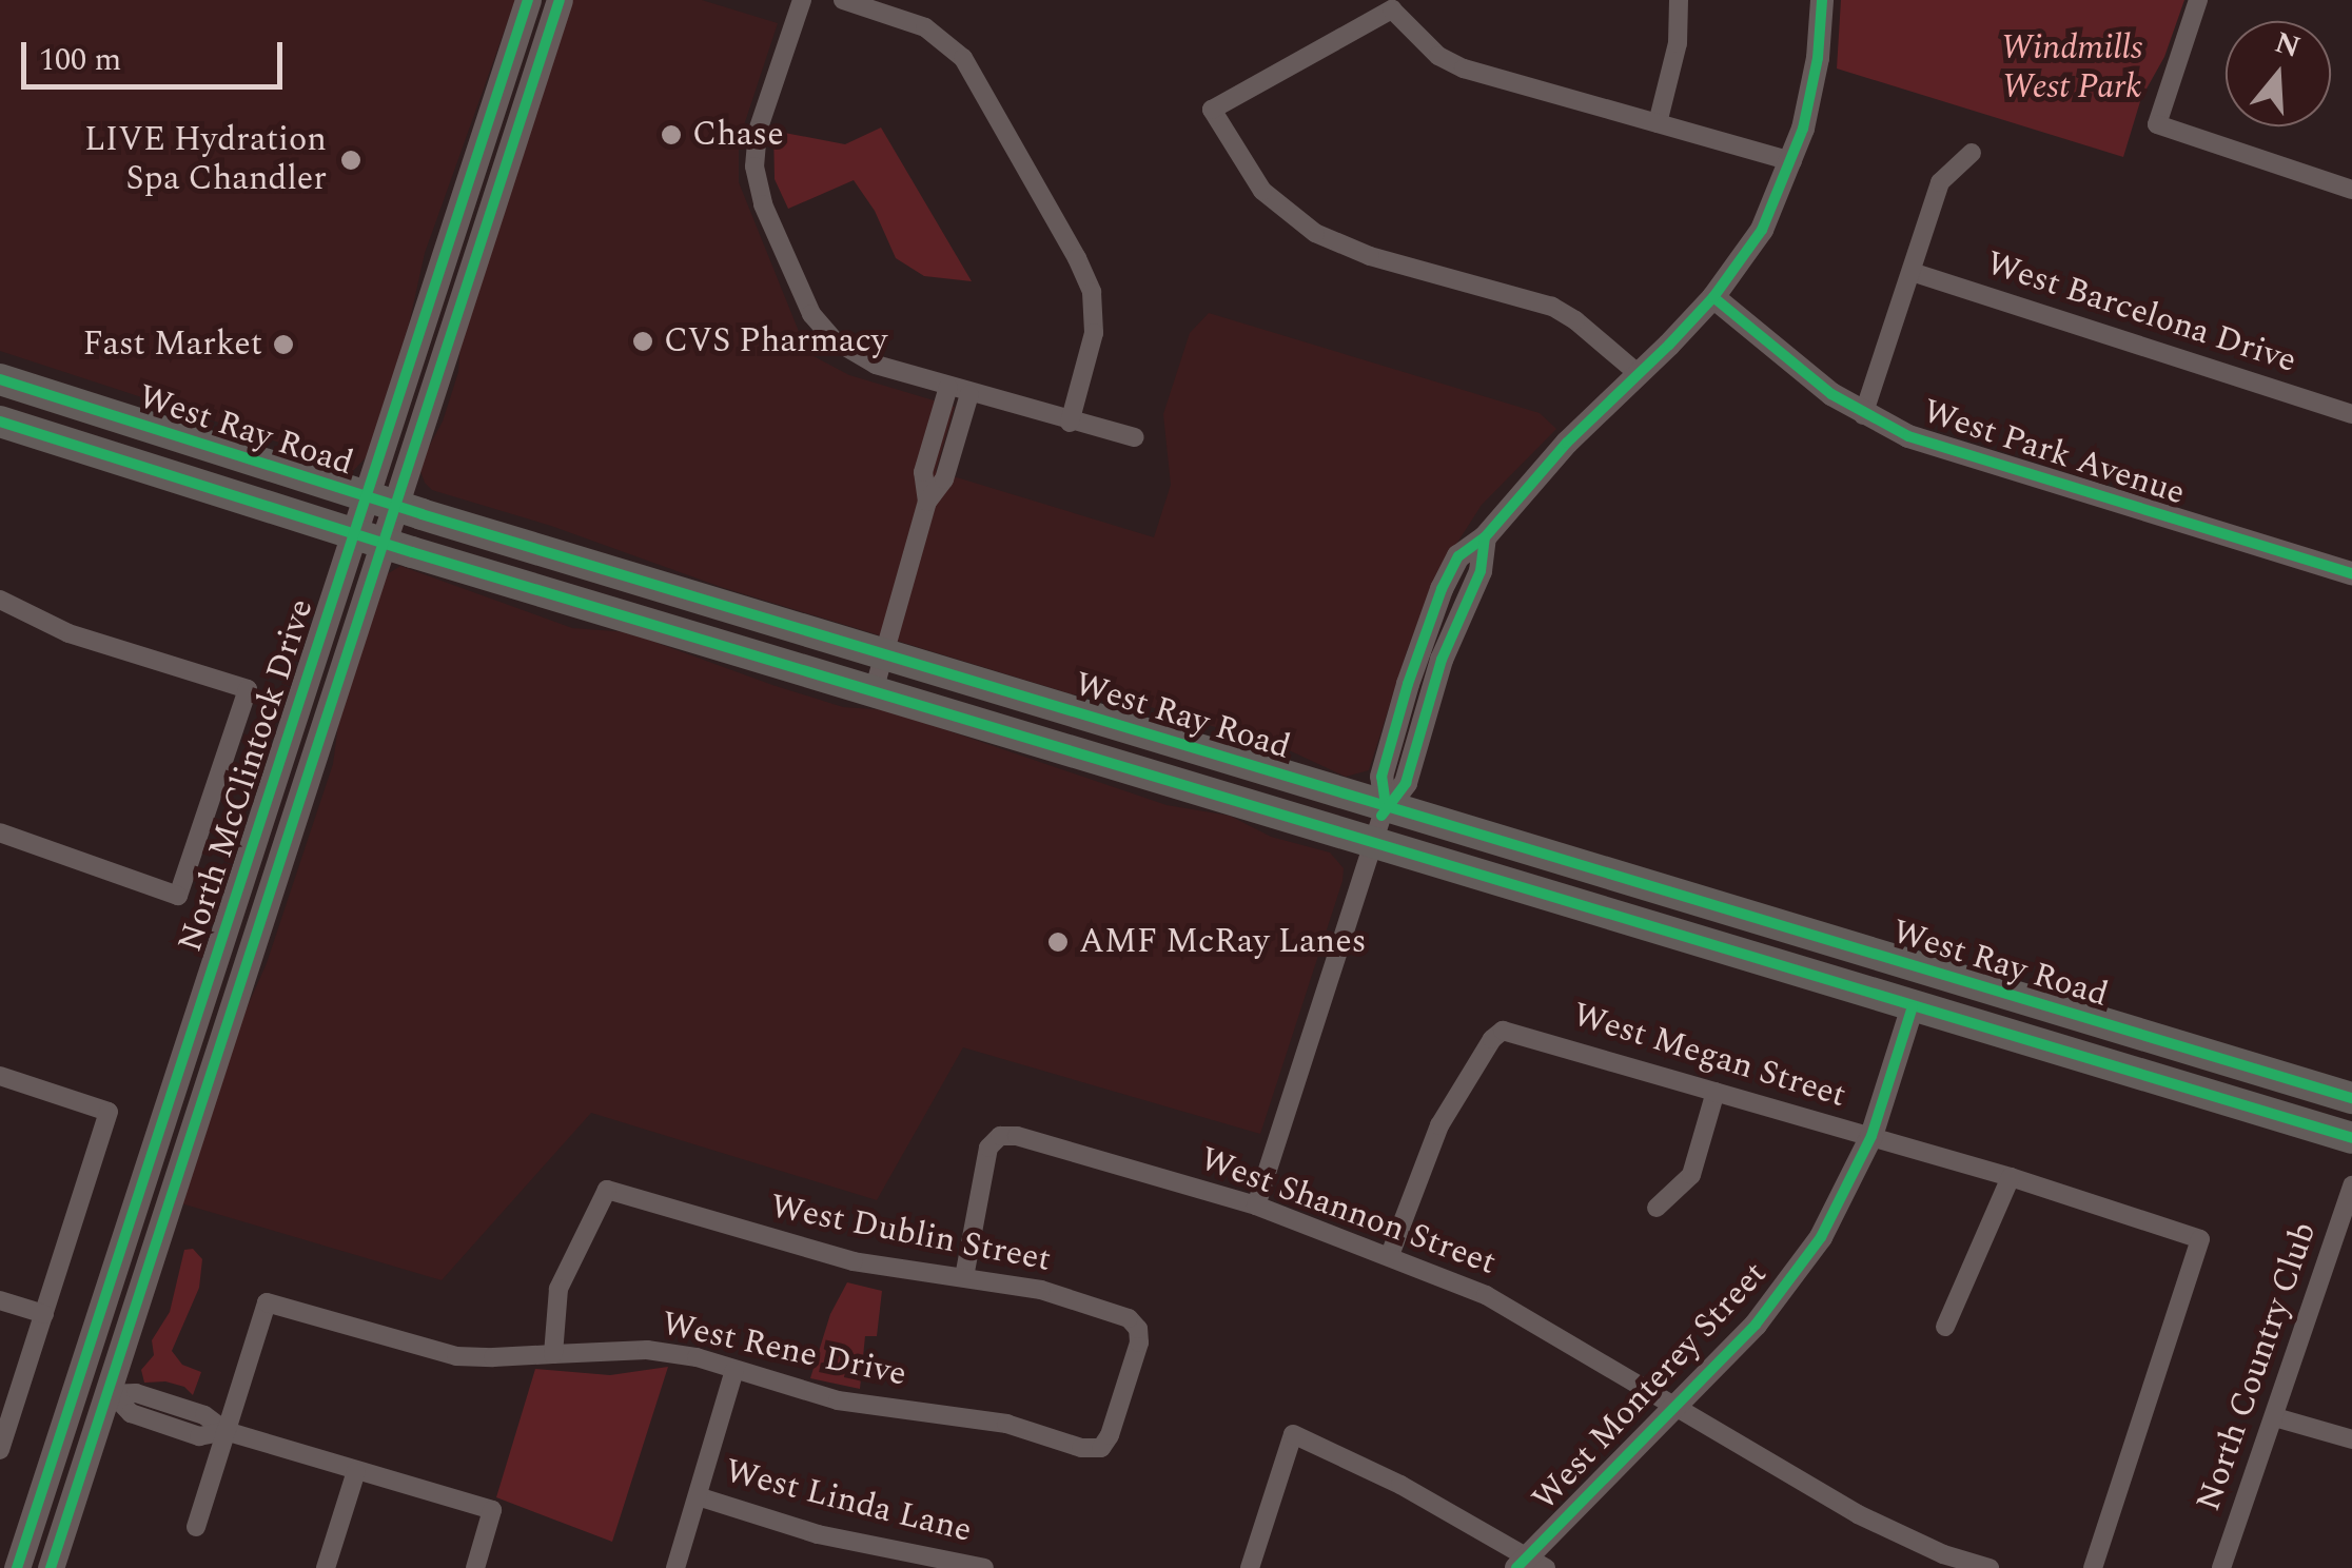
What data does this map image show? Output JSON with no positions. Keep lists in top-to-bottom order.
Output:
{
  "streets": {
    "main road": ["West Ray Road", "North McClintock Drive"],
    "street": [
      "West Barcelona Drive",
      "West Park Avenue",
      "West Megan Street",
      "West Shannon Street",
      "West Dublin Street",
      "West Rene Drive",
      "North Country Club",
      "West Monterey Street",
      "West Linda Lane"
    ]
  },
  "crossings": [
    ["West Ray Road", "North McClintock Drive"],
    ["West Ray Road", "West Monterey Street"],
    ["West Megan Street", "West Shannon Street"],
    ["West Megan Street", "West Monterey Street"],
    ["West Shannon Street", "West Dublin Street"],
    ["West Shannon Street", "West Monterey Street"],
    ["West Dublin Street", "West Rene Drive"]
  ],
  "parks": ["Windmills West Park"],
  "places": [
    "Chase",
    "LIVE Hydration Spa Chandler",
    "CVS Pharmacy",
    "Fast Market",
    "AMF McRay Lanes"
  ],
  "scale_bar": "100 m",
  "north": "top"
}
